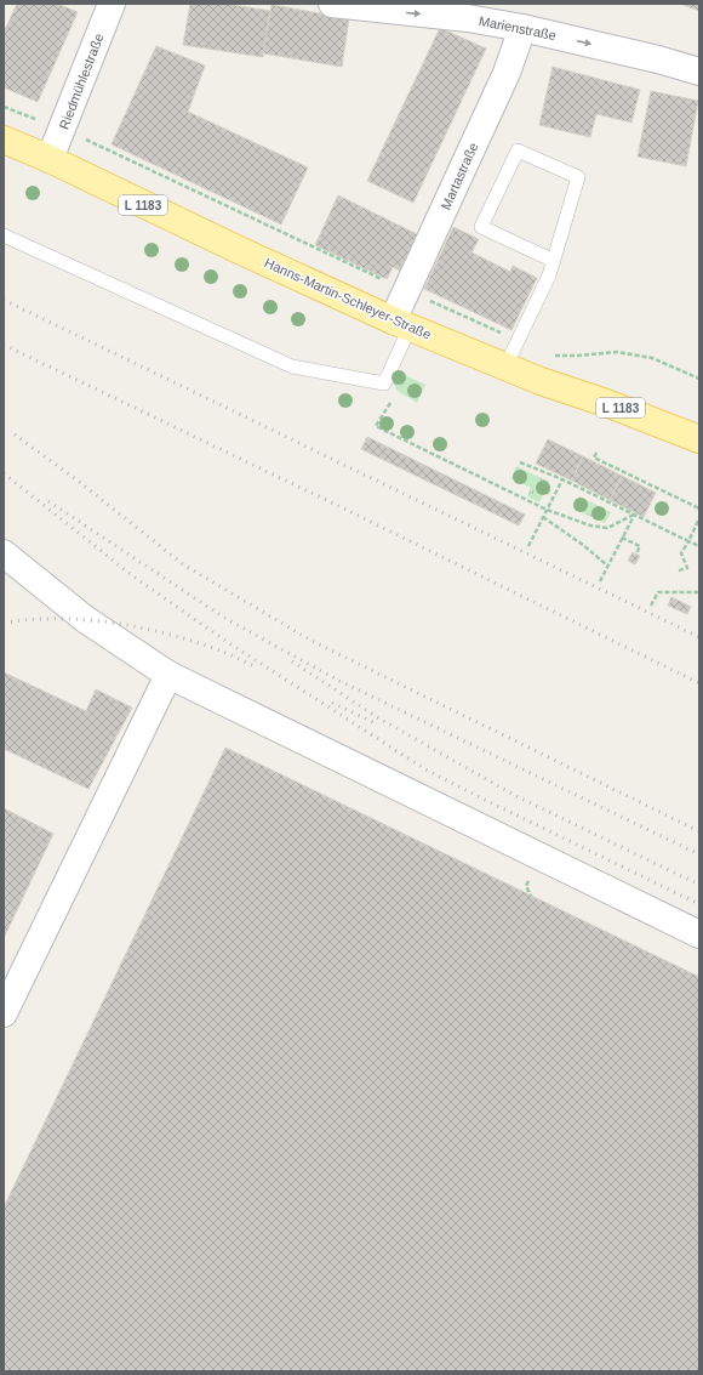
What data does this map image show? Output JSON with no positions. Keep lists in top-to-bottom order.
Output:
{
  "streets": {
    "main road": ["L 1183", "Hanns-Martin-Schleyer-Straße"],
    "street": ["Marienstraße", "Riedmühlestraße", "Martastraße"]
  },
  "crossings": [
    ["Marienstraße", "Martastraße"],
    ["Riedmühlestraße", "Hanns-Martin-Schleyer-Straße"],
    ["Martastraße", "Hanns-Martin-Schleyer-Straße"]
  ],
  "one_way": ["Marienstraße"]
}
